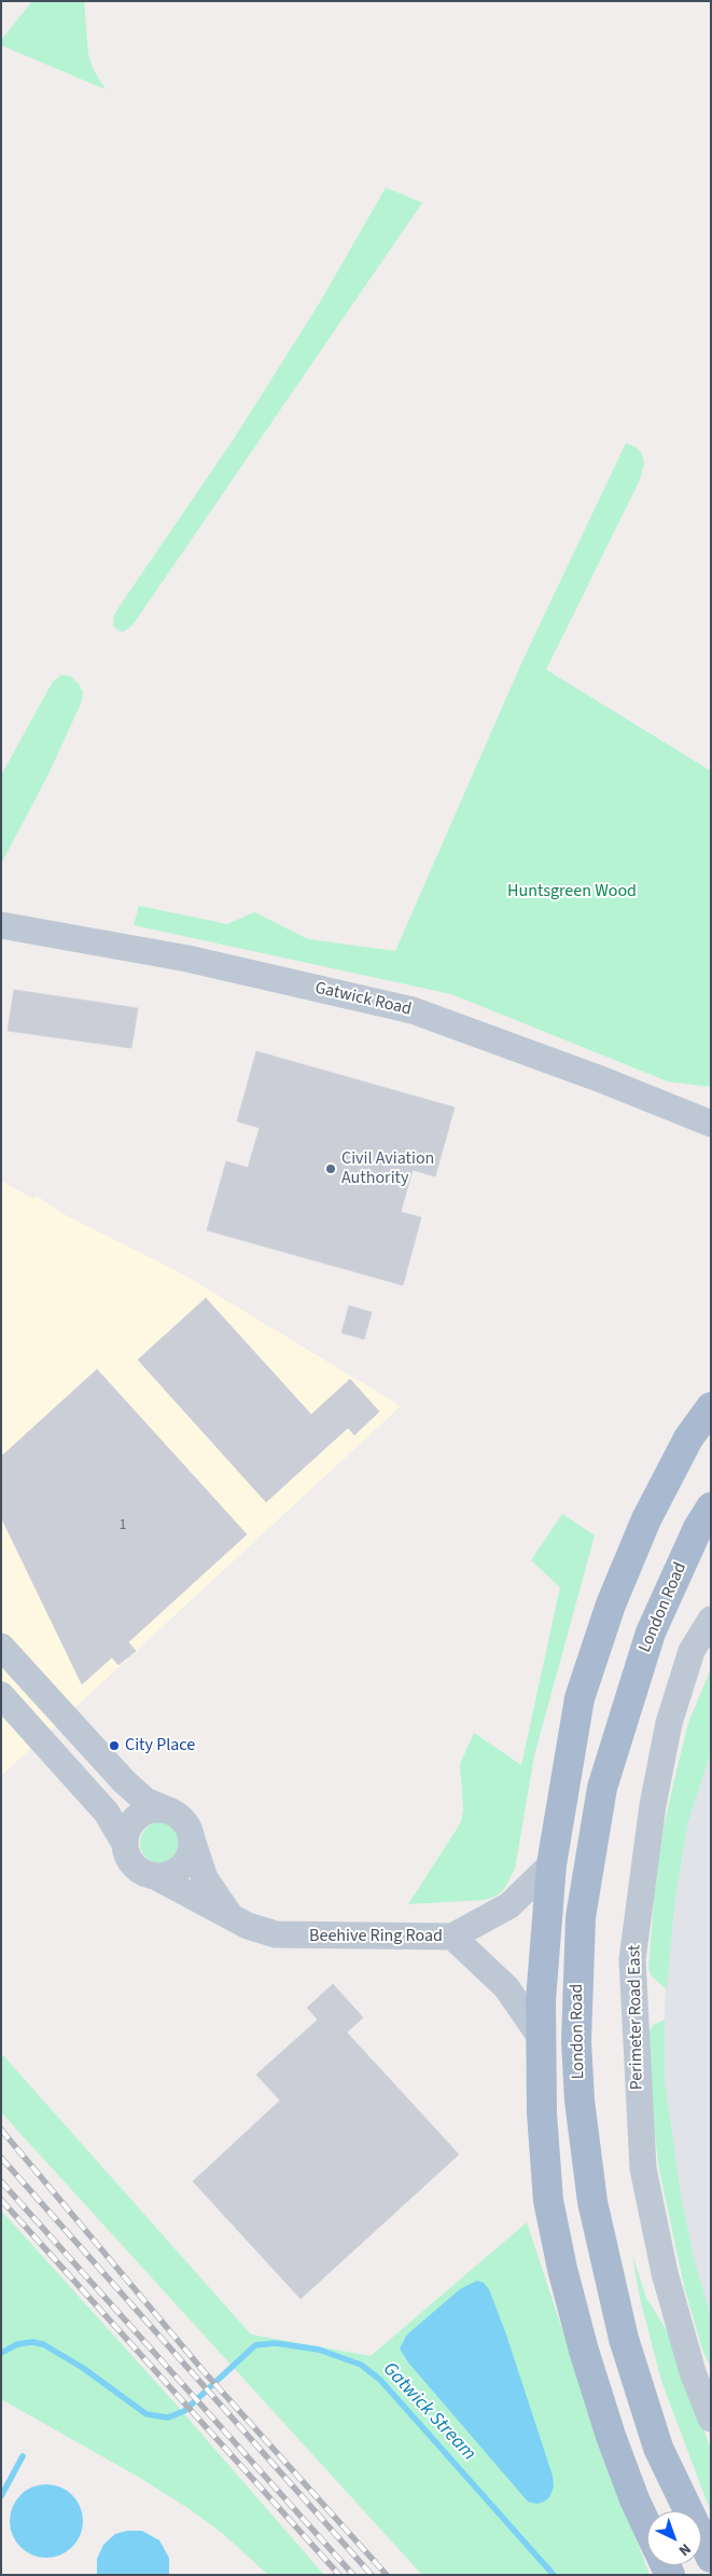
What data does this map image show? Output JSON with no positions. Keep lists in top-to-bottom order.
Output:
{
  "streets": {
    "main road": ["London Road"],
    "street": ["Gatwick Road", "Beehive Ring Road", "Perimeter Road East"]
  },
  "crossings": [
    ["London Road", "Beehive Ring Road"]
  ],
  "water": ["Gatwick Stream"],
  "parks": ["Huntsgreen Wood"],
  "places": ["Civil Aviation Authority", "City Place"],
  "house_numbers": ["1"],
  "north": "bottom right"
}
